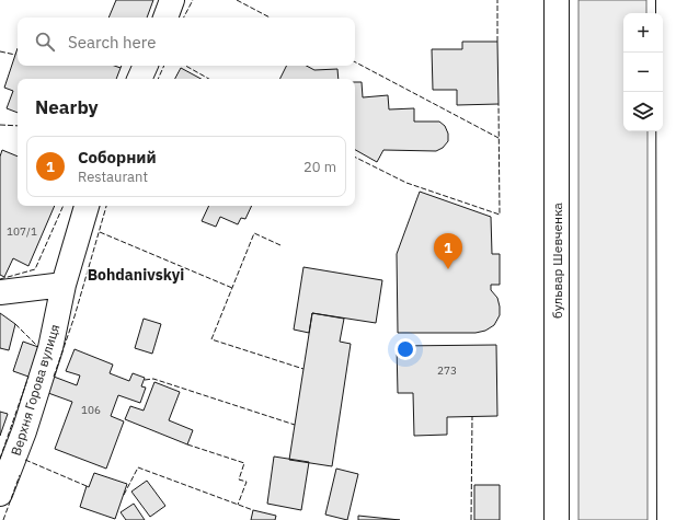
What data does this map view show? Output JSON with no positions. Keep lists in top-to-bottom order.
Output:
{
  "streets": {
    "main road": ["бульвар Шевченка", "Верхня Горова вулиця"]
  },
  "districts": ["Bohdanivskyi"],
  "house_numbers": ["107/1", "273", "106"],
  "page": {
    "map_buttons": ["+", "−"],
    "search": "Search here",
    "heading": "Nearby",
    "list": [
      {
        "mark": "1",
        "name": "Соборний",
        "note": "Restaurant",
        "value": "20 m"
      }
    ],
    "pins": "1"
  }
}
